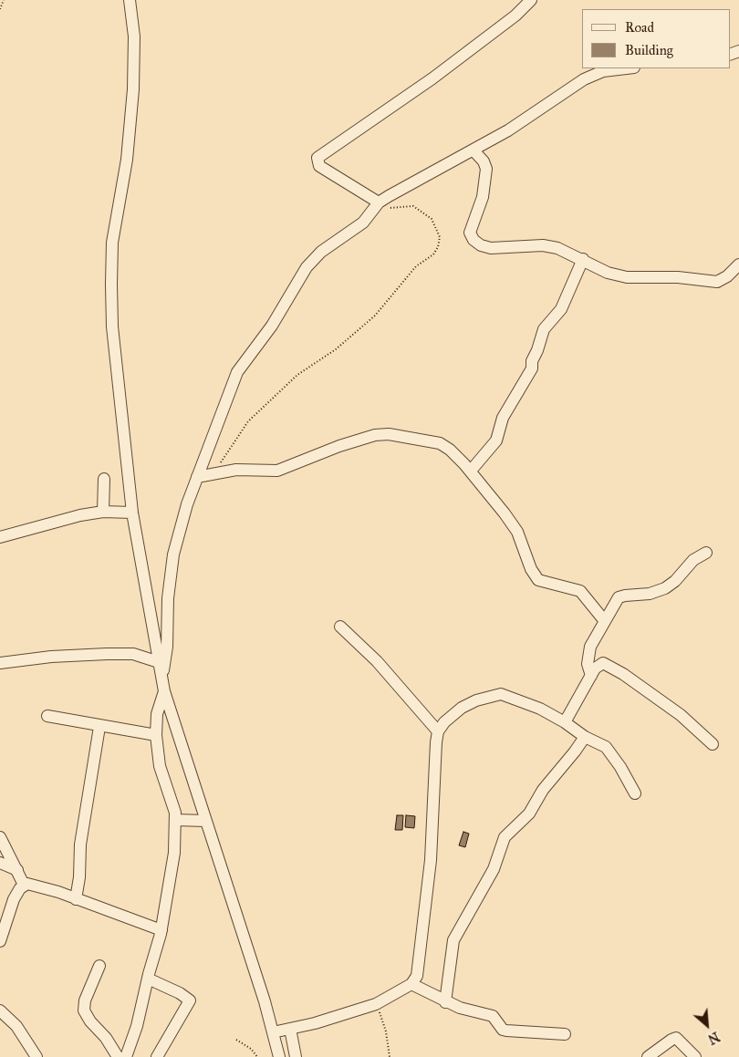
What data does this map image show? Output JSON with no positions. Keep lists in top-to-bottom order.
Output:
{
  "legend": ["Road", "Building"],
  "north": "bottom right"
}
